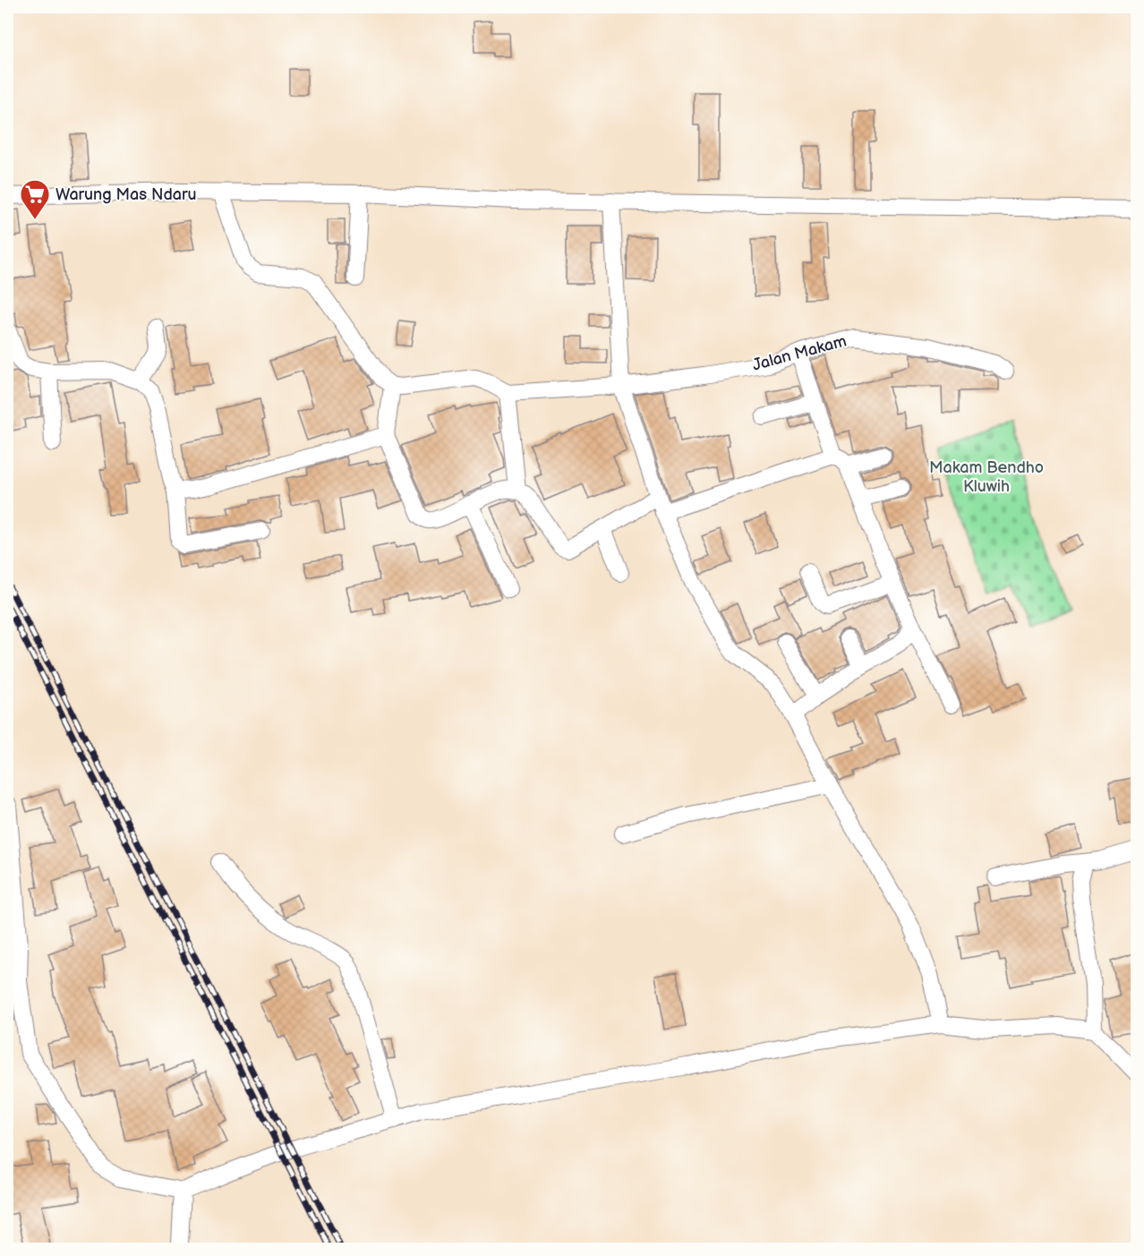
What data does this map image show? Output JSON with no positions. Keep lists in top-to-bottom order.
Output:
{
  "streets": {
    "street": ["Jalan Makam"]
  },
  "parks": ["Makam Bendho Kluwih"],
  "places": {
    "supermarket": ["Warung Mas Ndaru"]
  }
}
